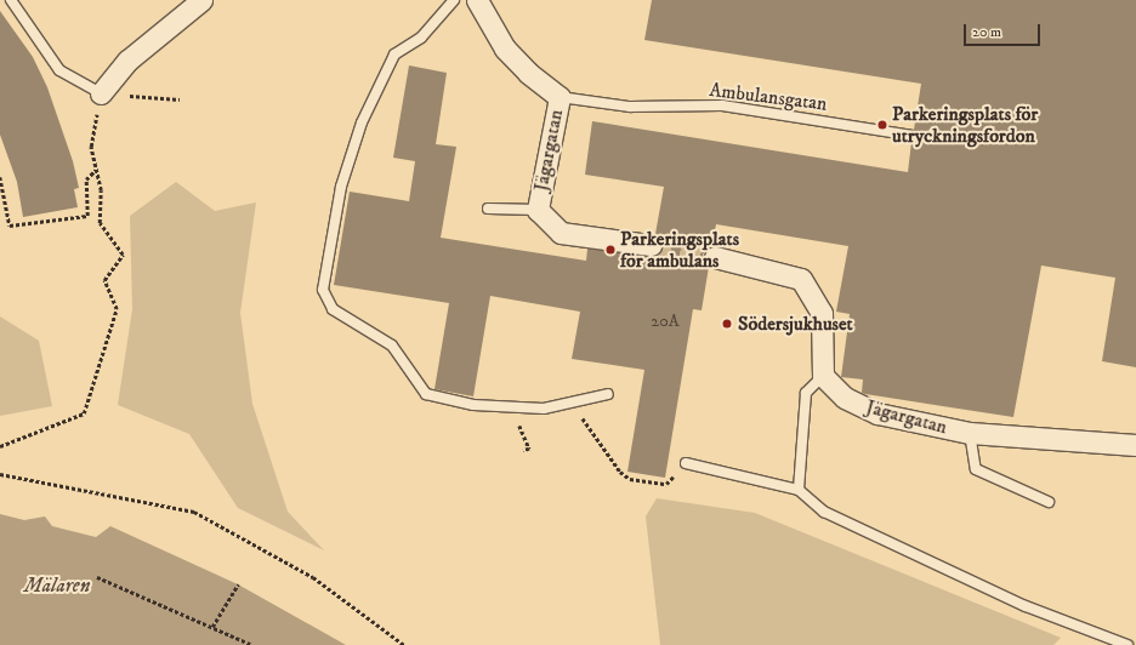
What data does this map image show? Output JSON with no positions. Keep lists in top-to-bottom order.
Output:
{
  "streets": {
    "street": ["Jägargatan"],
    "lane": ["Ambulansgatan"]
  },
  "crossings": [
    ["Ambulansgatan", "Jägargatan"]
  ],
  "water": ["Mälaren"],
  "places": ["Parkeringsplats för utryckningsfordon", "Parkeringsplats för ambulans", "Södersjukhuset"],
  "house_numbers": ["20A"],
  "scale_bar": "20 m"
}
